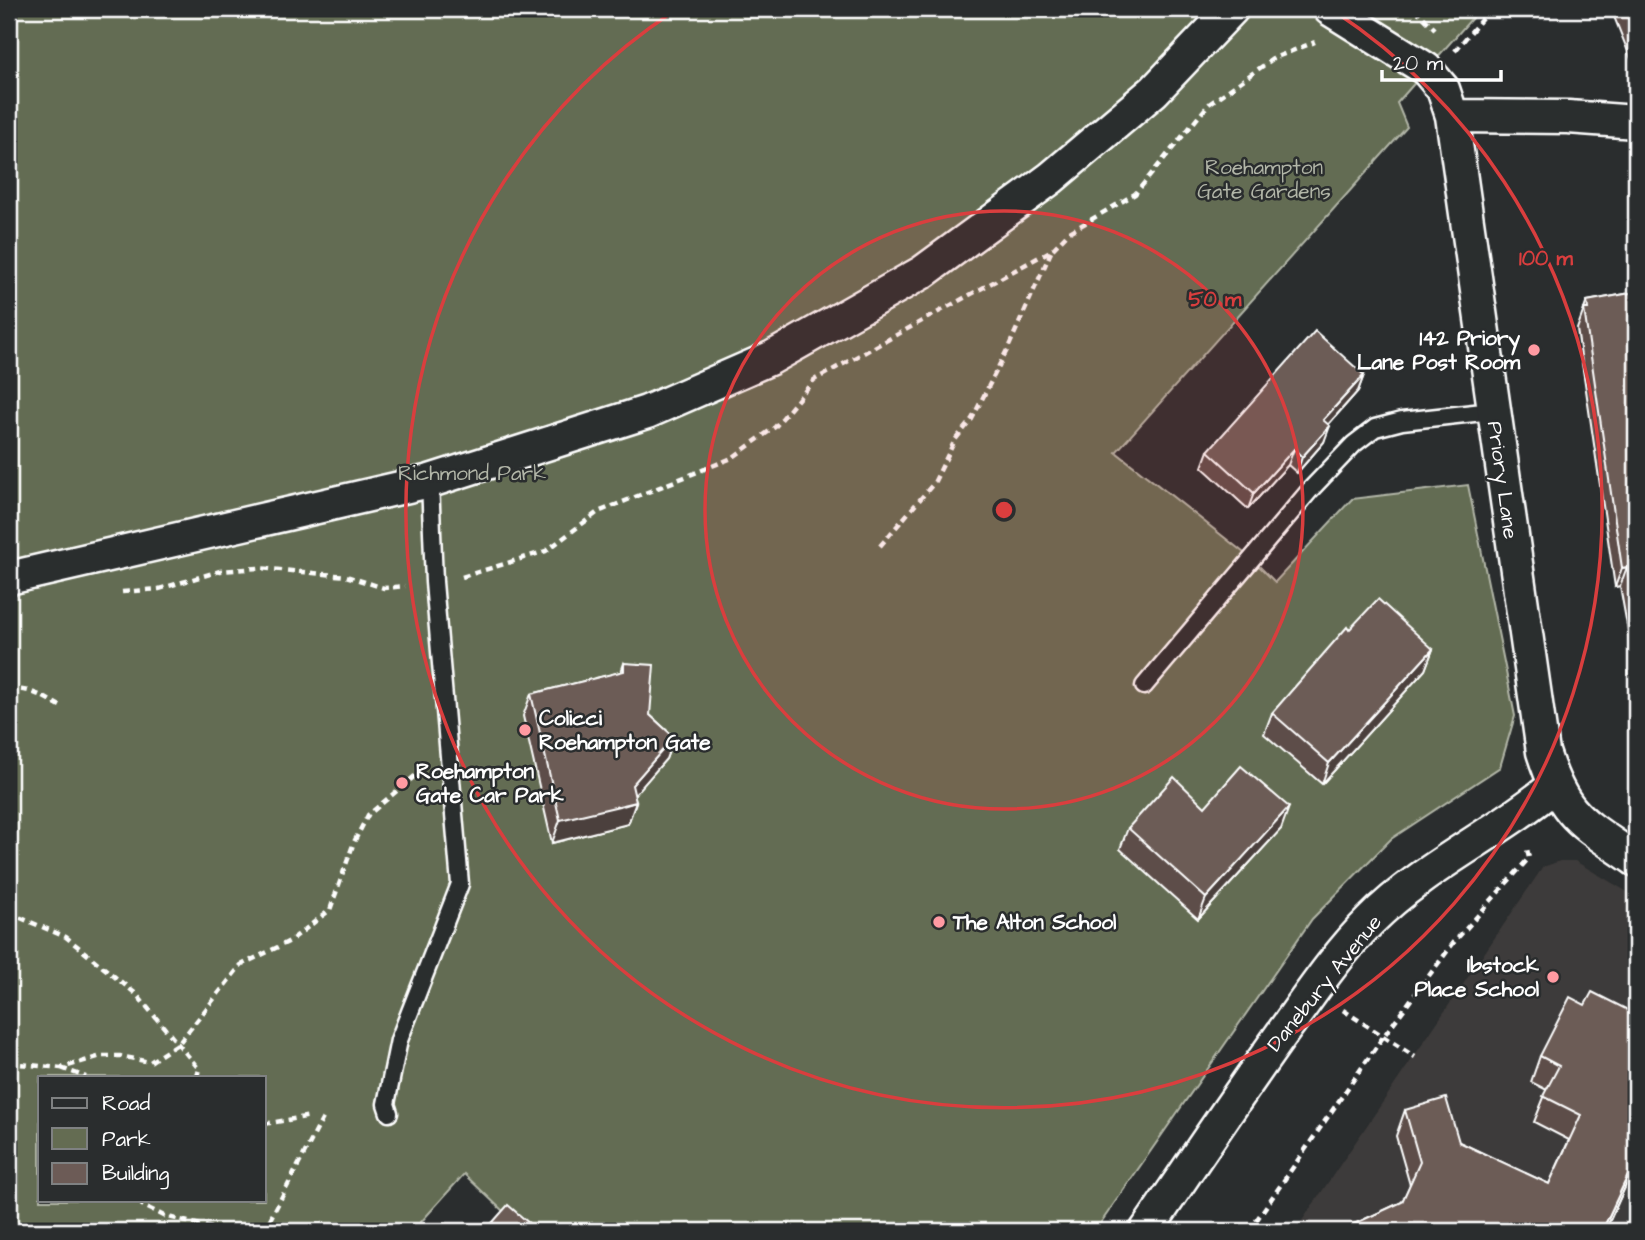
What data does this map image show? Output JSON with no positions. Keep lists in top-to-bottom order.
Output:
{
  "streets": {
    "street": ["Priory Lane", "Danebury Avenue"]
  },
  "crossings": [
    ["Priory Lane", "Danebury Avenue"]
  ],
  "parks": ["Roehampton Gate Gardens", "Richmond Park"],
  "places": [
    "142 Priory Lane Post Room",
    "Colicci Roehampton Gate",
    "Roehampton Gate Car Park",
    "The Alton School",
    "Ibstock Place School"
  ],
  "legend": ["Road", "Park", "Building"],
  "scale_bar": "20 m",
  "rings": ["100 m", "50 m"]
}
